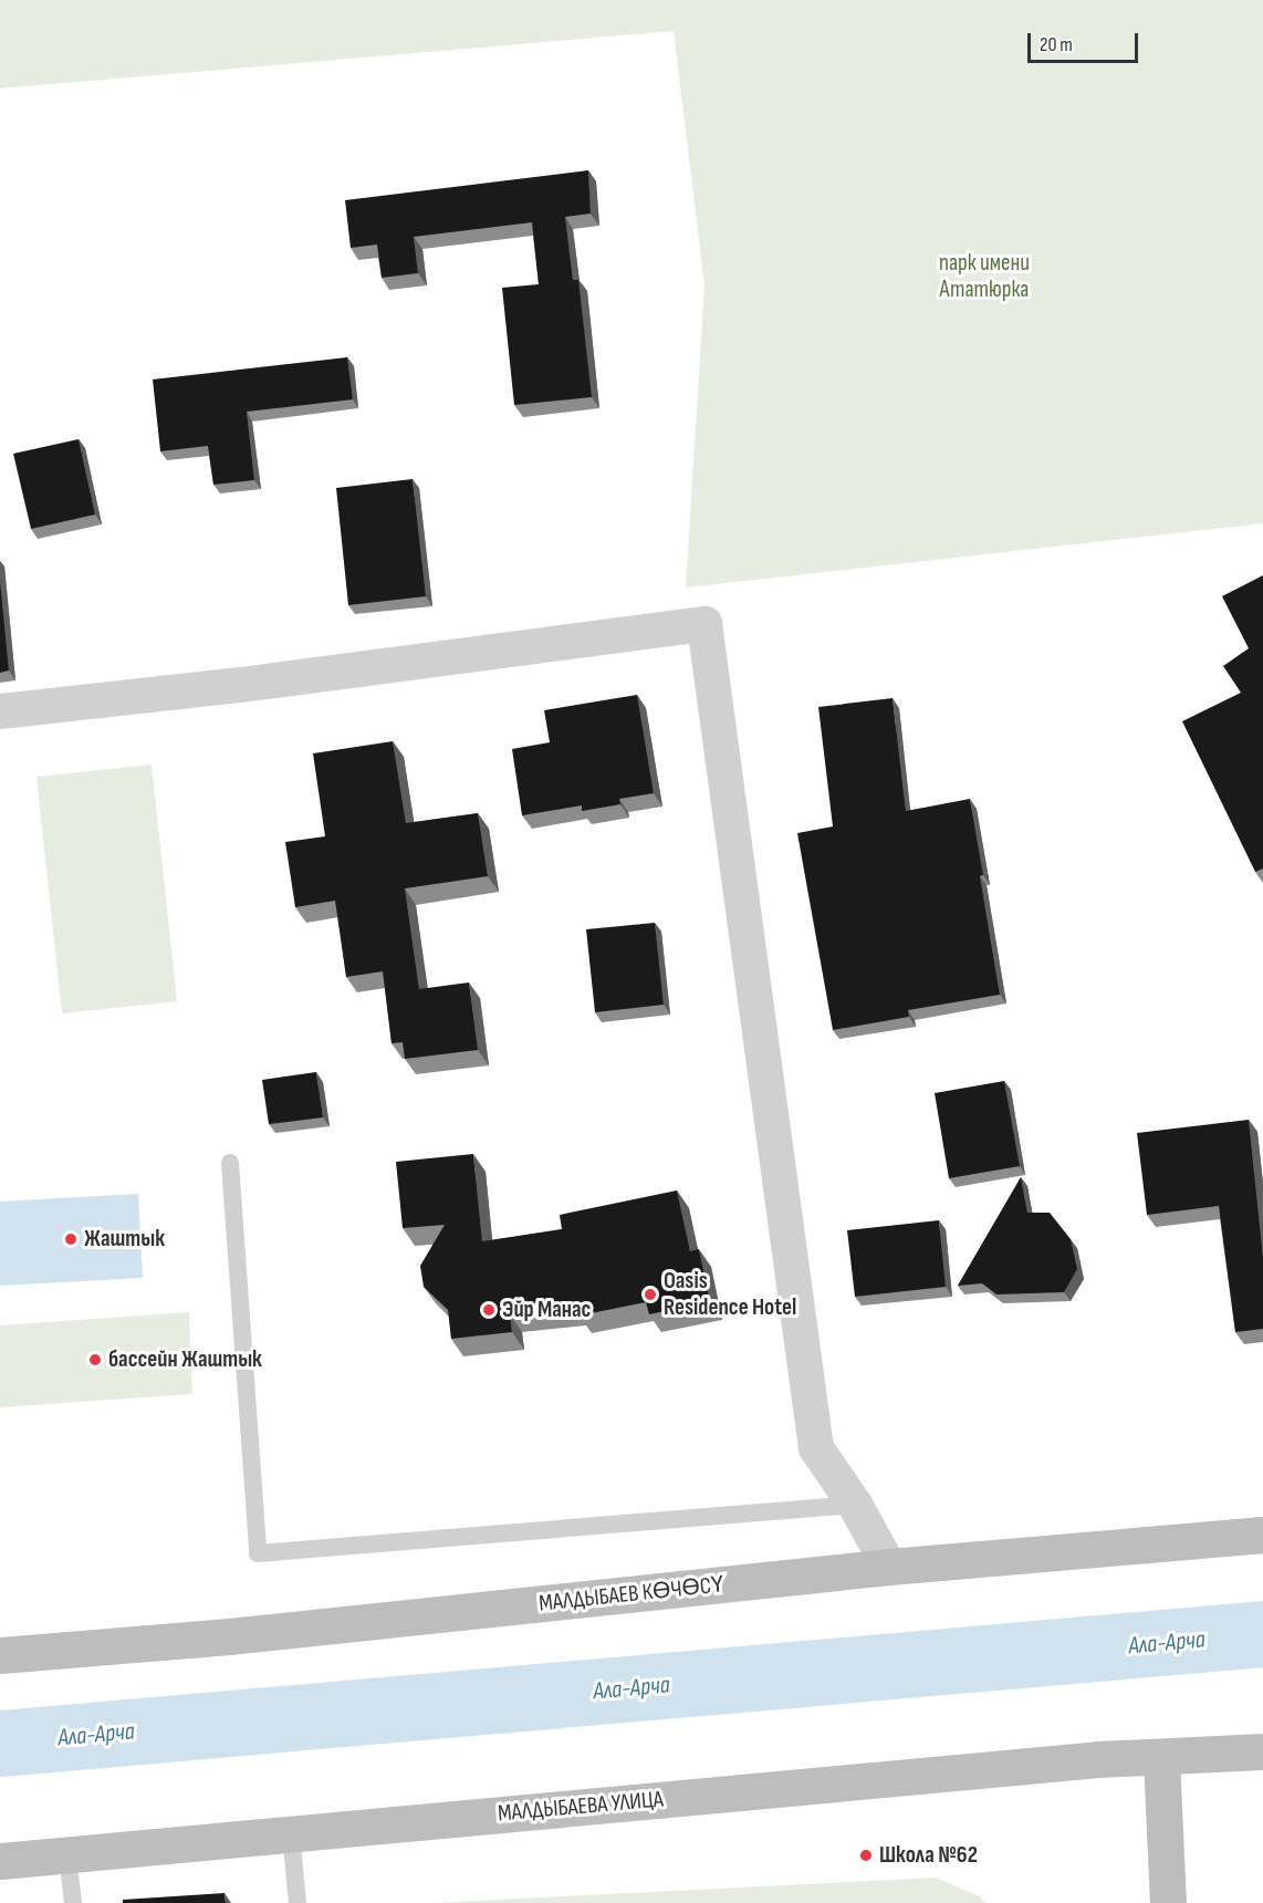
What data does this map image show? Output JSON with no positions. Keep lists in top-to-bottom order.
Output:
{
  "streets": {
    "street": ["МАЛДЫБАЕВ КӨЧӨСҮ", "МАЛДЫБАЕВА УЛИЦА"]
  },
  "water": ["Ала-Арча"],
  "parks": ["парк имени Ататюрка"],
  "places": [
    "Жаштык",
    "Oasis Residence Hotel",
    "Эйр Манас",
    "бассейн Жаштык",
    "Школа №62"
  ],
  "scale_bar": "20 m"
}
